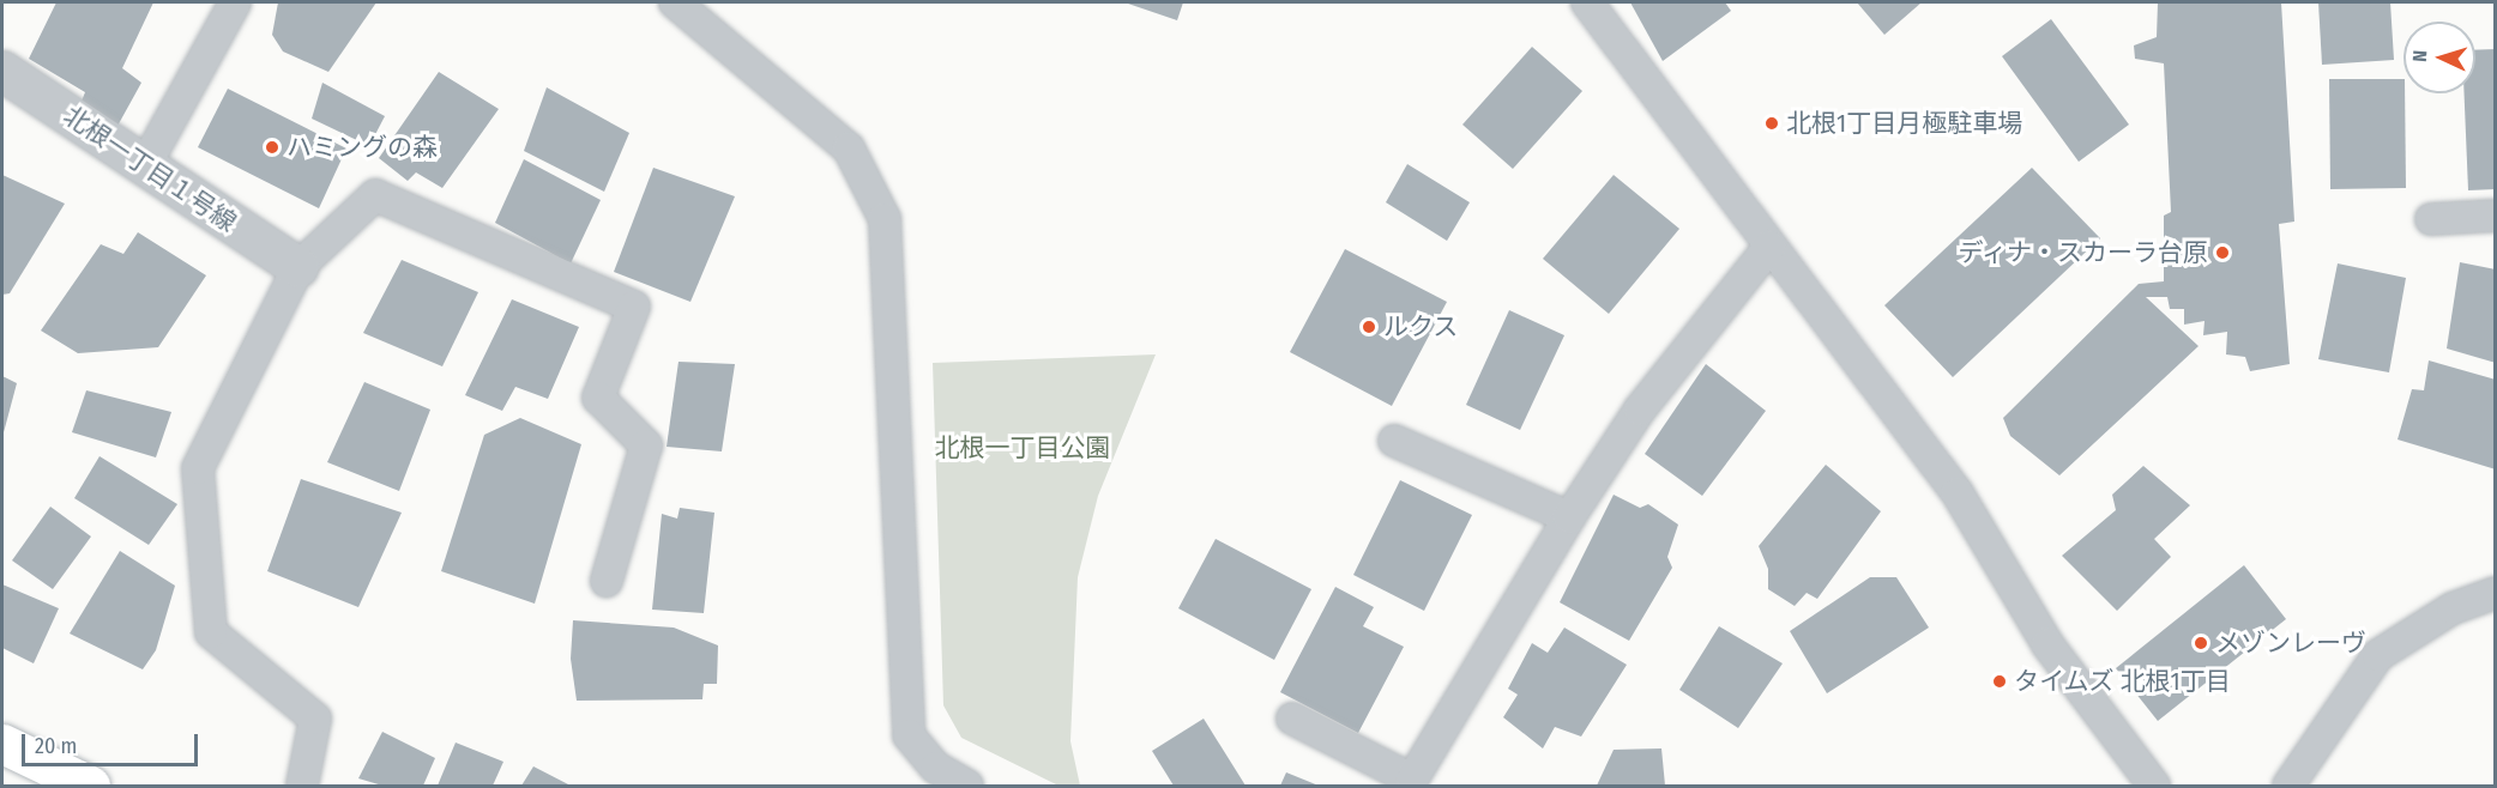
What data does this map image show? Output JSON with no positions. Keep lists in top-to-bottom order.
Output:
{
  "streets": {
    "street": ["北根一丁目１号線"]
  },
  "parks": ["北根一丁目公園"],
  "places": [
    "北根1丁目月極駐車場",
    "ハミングの森",
    "ディナ・スカーラ台原",
    "ルクス",
    "メゾンレーヴ",
    "タイムズ 北根1丁目"
  ],
  "scale_bar": "20 m",
  "north": "left"
}
